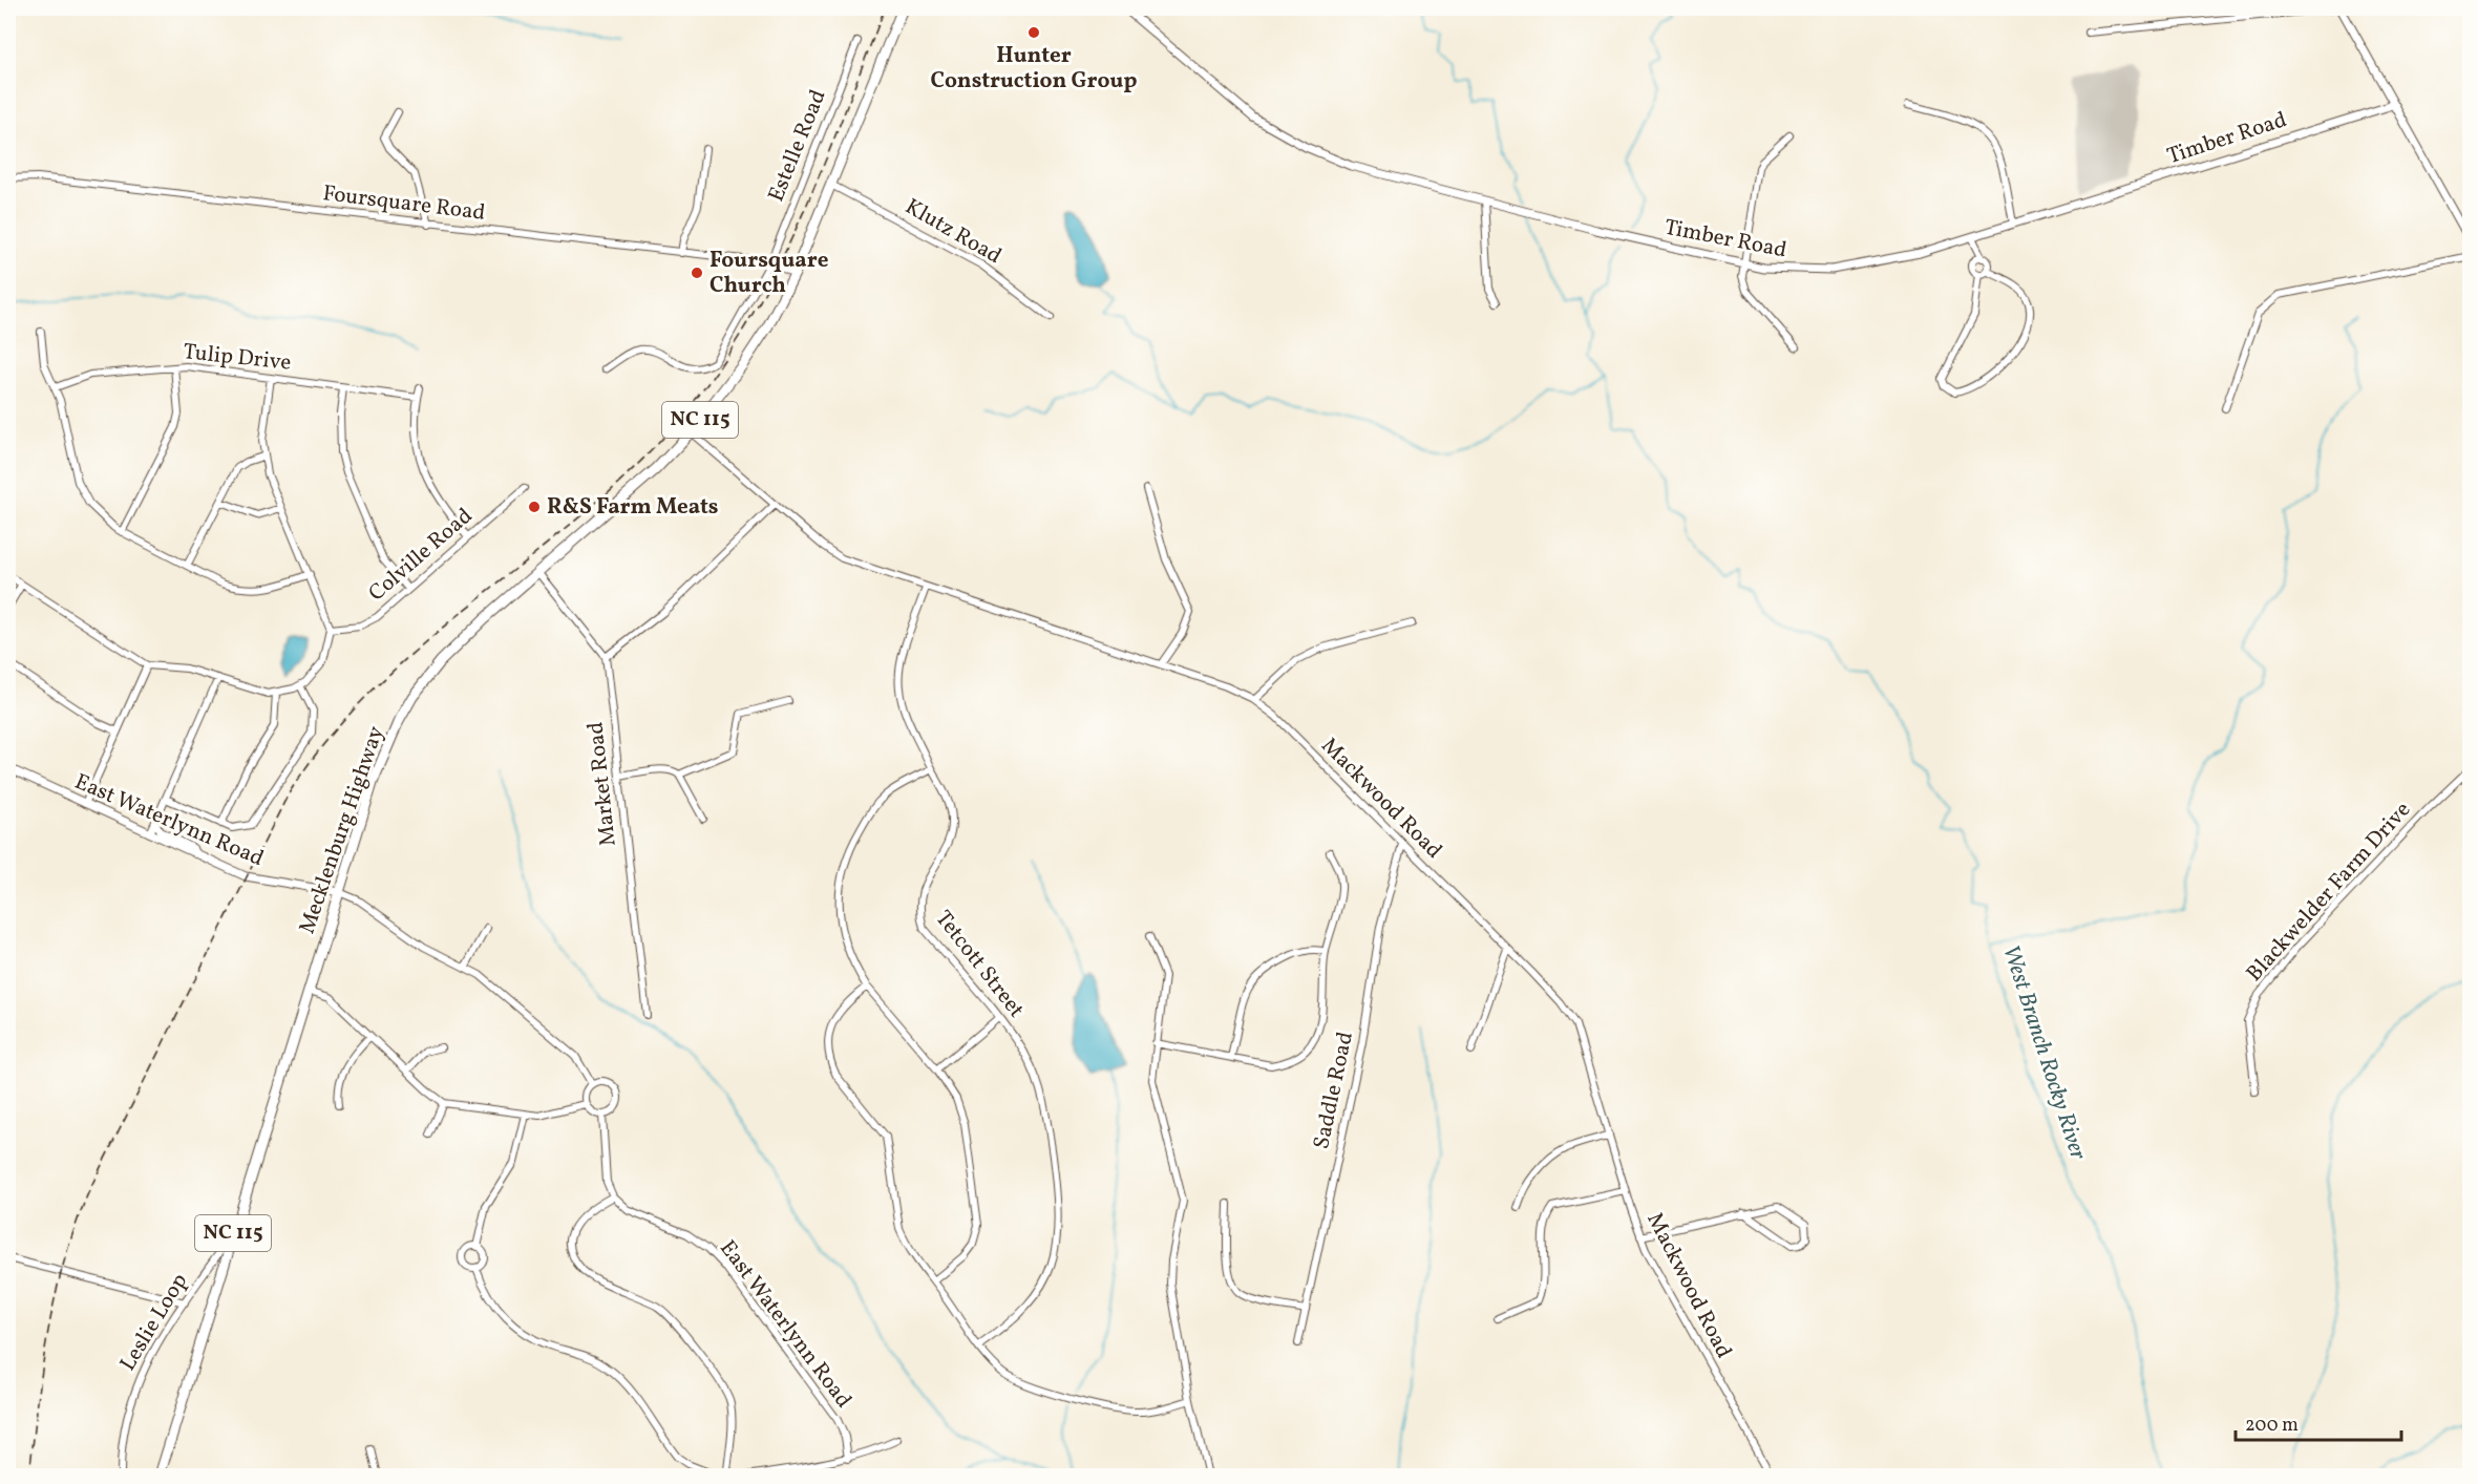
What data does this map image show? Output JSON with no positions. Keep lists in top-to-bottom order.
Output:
{
  "streets": {
    "main road": ["NC 115", "Mecklenburg Highway"],
    "street": [
      "Timber Road",
      "Estelle Road",
      "Foursquare Road",
      "Klutz Road",
      "Tulip Drive",
      "Colville Road",
      "Market Road",
      "Mackwood Road",
      "East Waterlynn Road",
      "Blackwelder Farm Drive",
      "Tetcott Street",
      "Saddle Road",
      "Leslie Loop"
    ]
  },
  "crossings": [
    ["Estelle Road", "Foursquare Road"],
    ["Foursquare Road", "Mecklenburg Highway"],
    ["Klutz Road", "Mecklenburg Highway"],
    ["Mackwood Road", "Mecklenburg Highway"],
    ["Mackwood Road", "Tetcott Street"],
    ["Mackwood Road", "Saddle Road"],
    ["East Waterlynn Road", "Mecklenburg Highway"],
    ["Mecklenburg Highway", "Leslie Loop"]
  ],
  "water": ["West Branch Rocky River"],
  "places": ["Hunter Construction Group", "Foursquare Church", "R&S Farm Meats"],
  "scale_bar": "200 m"
}
